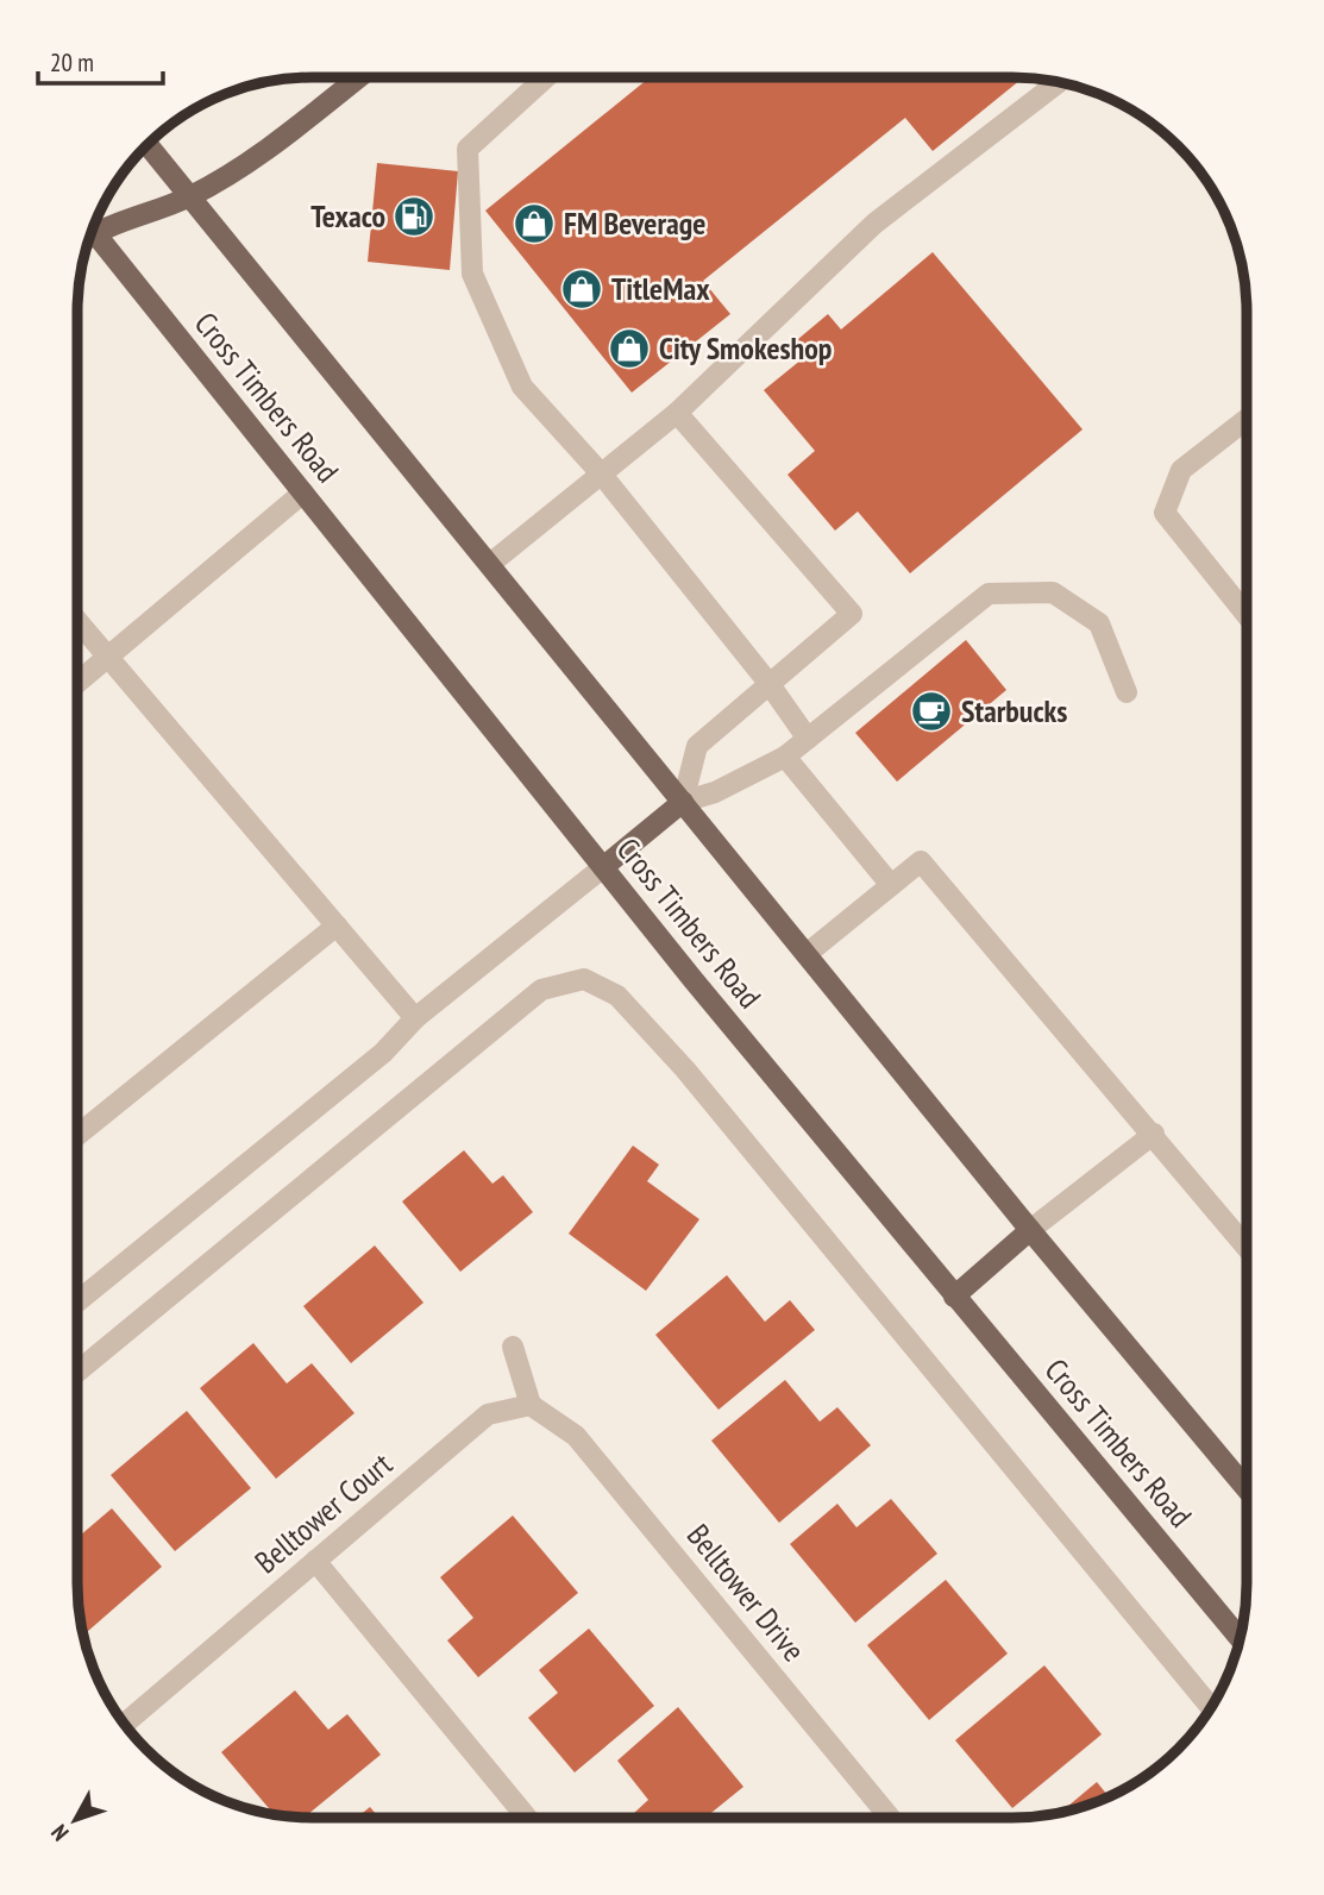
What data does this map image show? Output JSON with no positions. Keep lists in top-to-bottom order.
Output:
{
  "streets": {
    "main road": ["Cross Timbers Road"],
    "street": ["Belltower Court", "Belltower Drive"]
  },
  "crossings": [
    ["Belltower Court", "Belltower Drive"]
  ],
  "places": {
    "fuel station": ["Texaco"],
    "shop": ["FM Beverage", "TitleMax", "City Smokeshop"],
    "cafe": ["Starbucks"]
  },
  "scale_bar": "20 m",
  "north": "bottom left"
}
